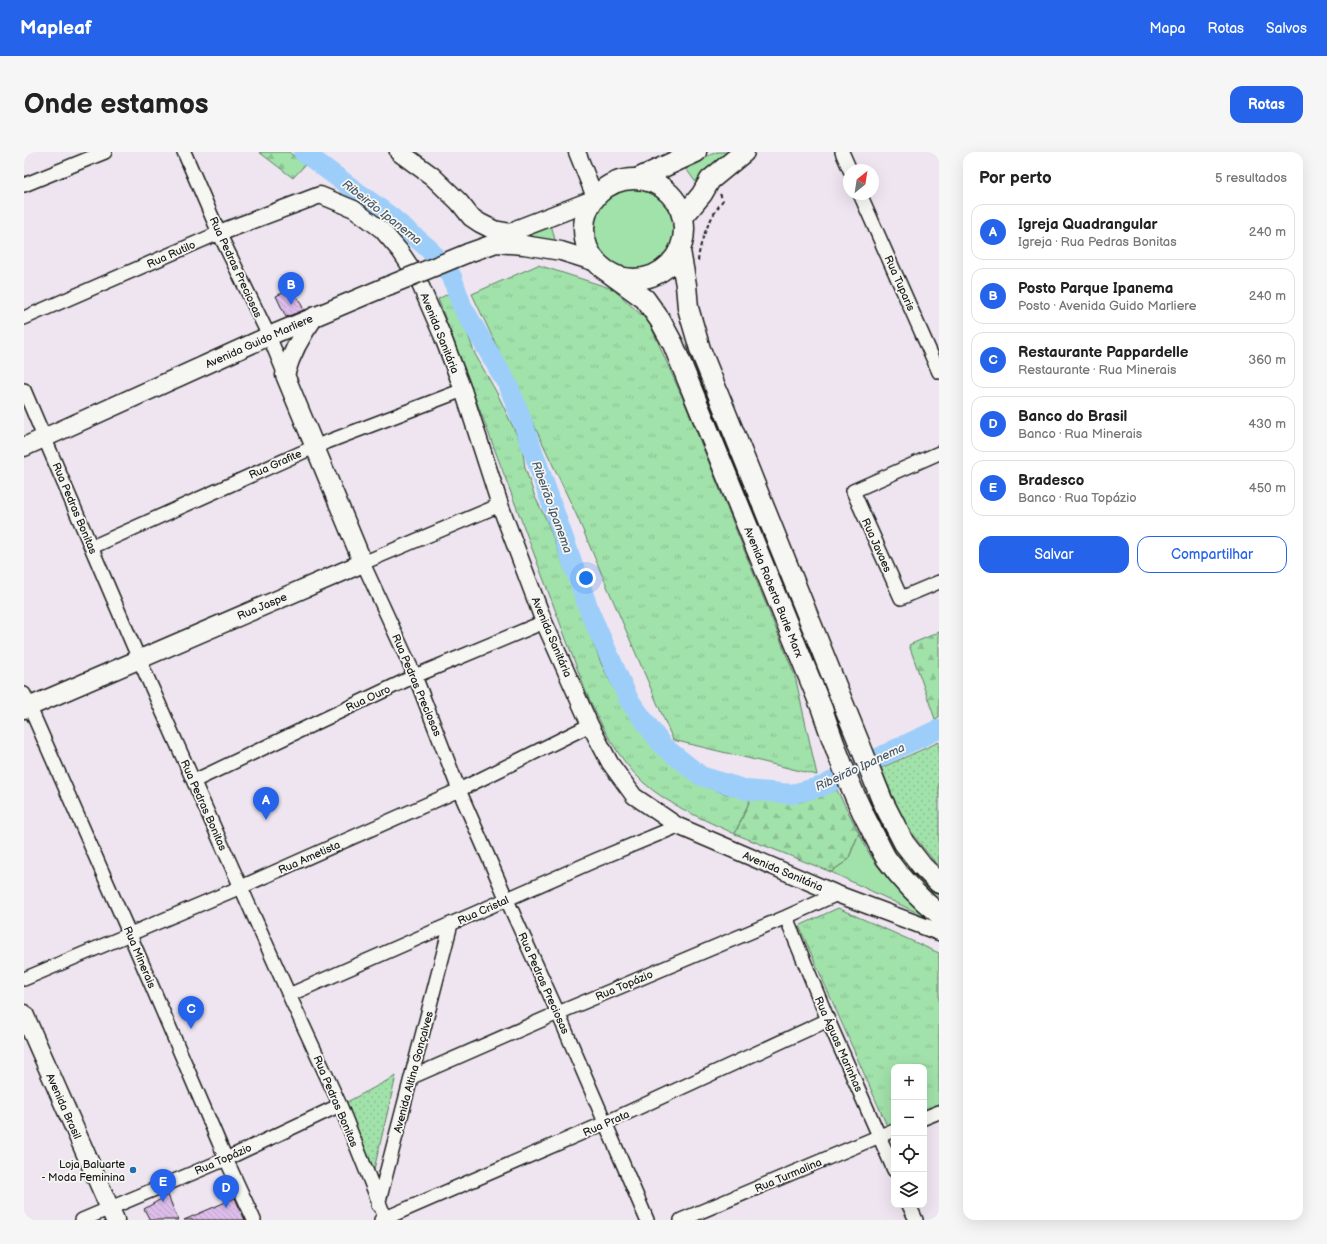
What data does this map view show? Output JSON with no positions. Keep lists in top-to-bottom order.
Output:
{
  "streets": {
    "main road": [
      "Rua Pedras Preciosas",
      "Avenida Guido Marliere",
      "Avenida Roberto Burle Marx",
      "Rua Jaspe",
      "Avenida Brasil"
    ],
    "street": [
      "Rua Rutilo",
      "Rua Tuparis",
      "Avenida Sanitária",
      "Rua Grafite",
      "Rua Pedras Bonitas",
      "Rua Javaes",
      "Rua Ouro",
      "Rua Ametista",
      "Rua Cristal",
      "Rua Minerais",
      "Rua Topázio",
      "Rua Águas Marinhas",
      "Avenida Altina Gonçalves",
      "Rua Prata",
      "Rua Turmalina"
    ]
  },
  "crossings": [
    ["Rua Rutilo", "Rua Pedras Preciosas"],
    ["Rua Rutilo", "Avenida Sanitária"],
    ["Rua Pedras Preciosas", "Avenida Guido Marliere"],
    ["Rua Pedras Preciosas", "Rua Grafite"],
    ["Rua Pedras Preciosas", "Rua Jaspe"],
    ["Rua Pedras Preciosas", "Rua Ouro"],
    ["Rua Pedras Preciosas", "Rua Ametista"],
    ["Rua Pedras Preciosas", "Rua Cristal"],
    ["Rua Pedras Preciosas", "Rua Topázio"],
    ["Rua Pedras Preciosas", "Rua Prata"],
    ["Avenida Sanitária", "Rua Grafite"],
    ["Avenida Sanitária", "Rua Jaspe"],
    ["Avenida Sanitária", "Rua Ouro"],
    ["Avenida Sanitária", "Rua Ametista"],
    ["Avenida Sanitária", "Rua Cristal"],
    ["Avenida Sanitária", "Rua Topázio"],
    ["Avenida Guido Marliere", "Rua Pedras Bonitas"],
    ["Avenida Guido Marliere", "Avenida Roberto Burle Marx"],
    ["Rua Grafite", "Rua Pedras Bonitas"],
    ["Rua Pedras Bonitas", "Rua Jaspe"],
    ["Rua Pedras Bonitas", "Rua Ouro"],
    ["Rua Pedras Bonitas", "Rua Ametista"],
    ["Rua Pedras Bonitas", "Rua Cristal"],
    ["Rua Pedras Bonitas", "Rua Topázio"],
    ["Rua Pedras Bonitas", "Avenida Altina Gonçalves"],
    ["Rua Pedras Bonitas", "Rua Prata"],
    ["Rua Jaspe", "Rua Minerais"],
    ["Rua Ametista", "Rua Minerais"],
    ["Rua Cristal", "Avenida Altina Gonçalves"],
    ["Rua Minerais", "Rua Topázio"],
    ["Rua Topázio", "Rua Águas Marinhas"],
    ["Rua Topázio", "Avenida Altina Gonçalves"],
    ["Rua Topázio", "Avenida Brasil"],
    ["Rua Águas Marinhas", "Rua Prata"],
    ["Rua Águas Marinhas", "Rua Turmalina"]
  ],
  "water": ["Ribeirão Ipanema"],
  "places": ["Loja Baluarte - Moda Feminina"],
  "north": "top right",
  "page": {
    "header": "Mapleaf",
    "nav": ["Mapa", "Rotas", "Salvos"],
    "buttons": [
      "Rotas",
      ["Salvar", "Compartilhar"]
    ],
    "title": "Onde estamos",
    "heading": ["Por perto", "5 resultados"],
    "list": [
      {
        "mark": "A",
        "name": "Igreja Quadrangular",
        "note": "Igreja · Rua Pedras Bonitas",
        "value": "240 m"
      },
      {
        "mark": "B",
        "name": "Posto Parque Ipanema",
        "note": "Posto · Avenida Guido Marliere",
        "value": "240 m"
      },
      {
        "mark": "C",
        "name": "Restaurante Pappardelle",
        "note": "Restaurante · Rua Minerais",
        "value": "360 m"
      },
      {
        "mark": "D",
        "name": "Banco do Brasil",
        "note": "Banco · Rua Minerais",
        "value": "430 m"
      },
      {
        "mark": "E",
        "name": "Bradesco",
        "note": "Banco · Rua Topázio",
        "value": "450 m"
      }
    ],
    "pins": [
      "B",
      "A",
      "C",
      "E",
      "D"
    ],
    "map_buttons": ["+", "−"]
  }
}
